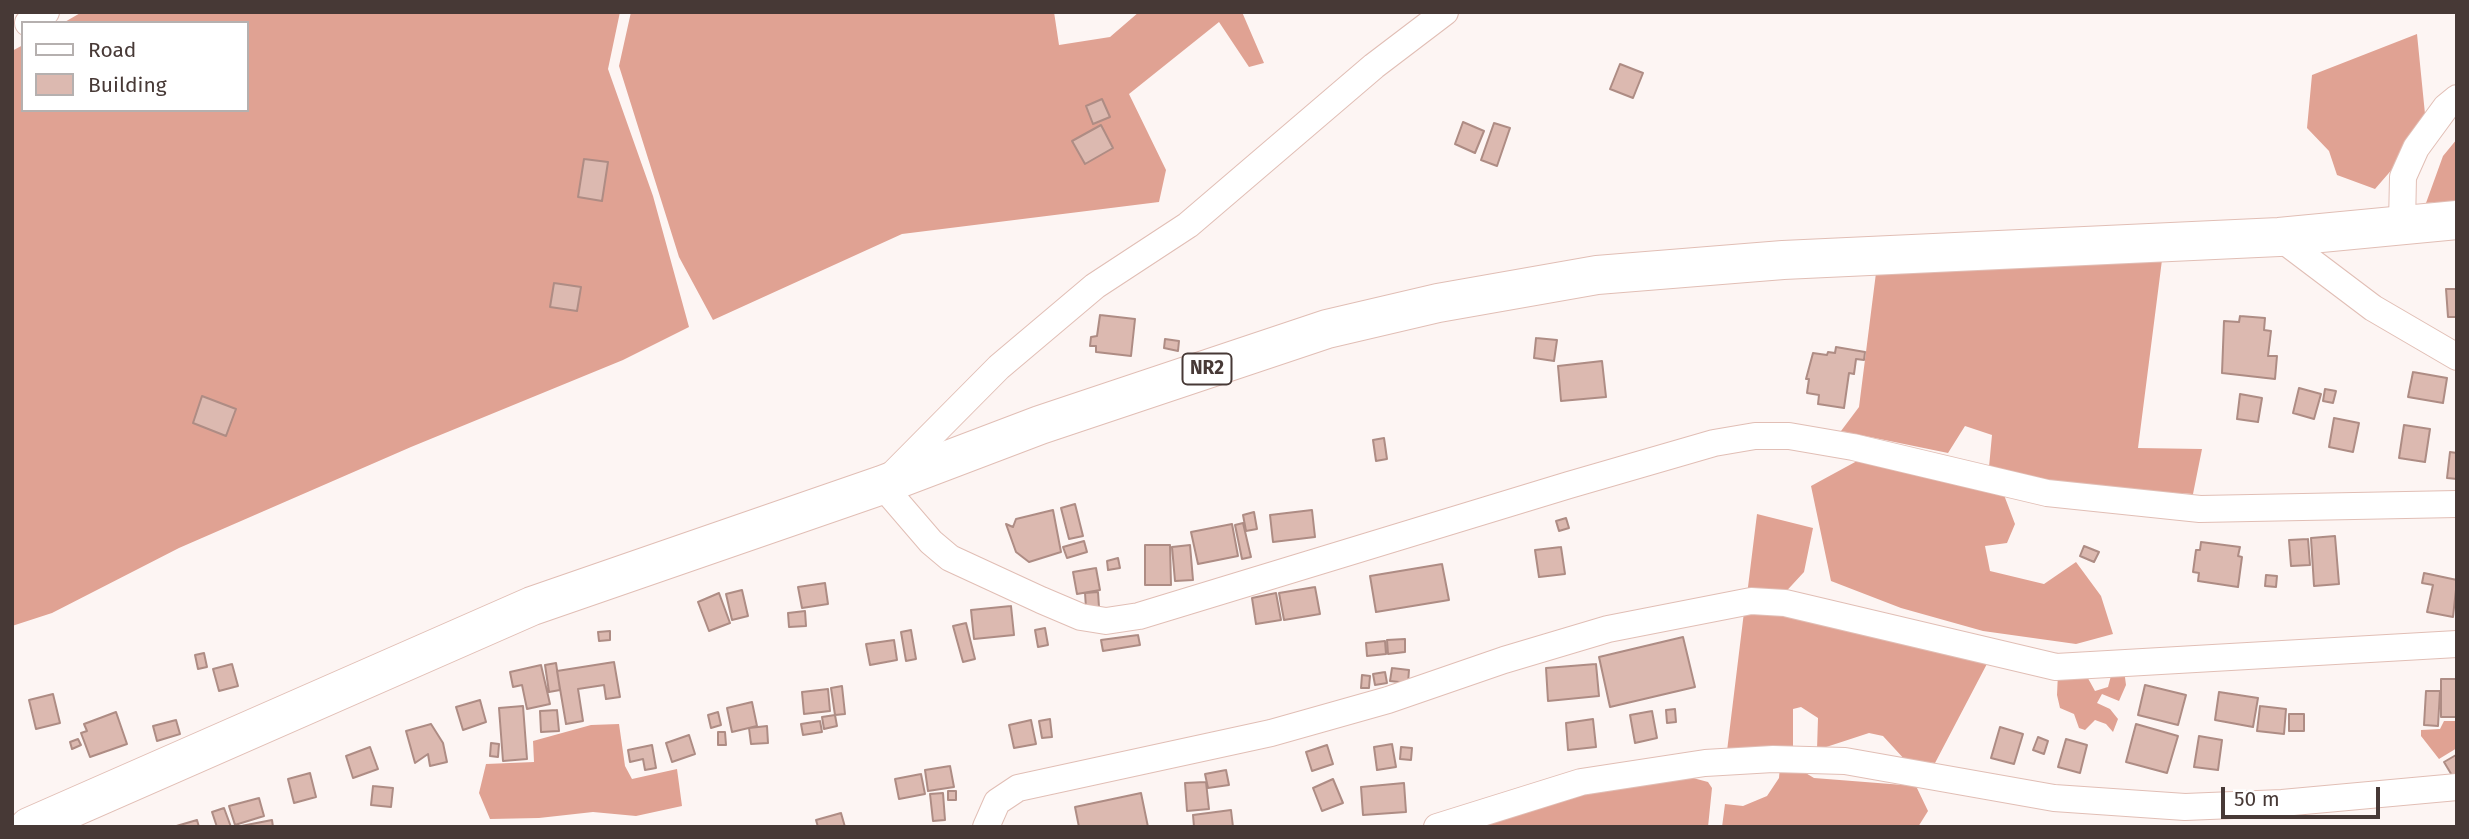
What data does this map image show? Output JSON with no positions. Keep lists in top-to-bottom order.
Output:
{
  "streets": {
    "highway": ["NR2"]
  },
  "legend": ["Road", "Building"],
  "scale_bar": "50 m"
}
